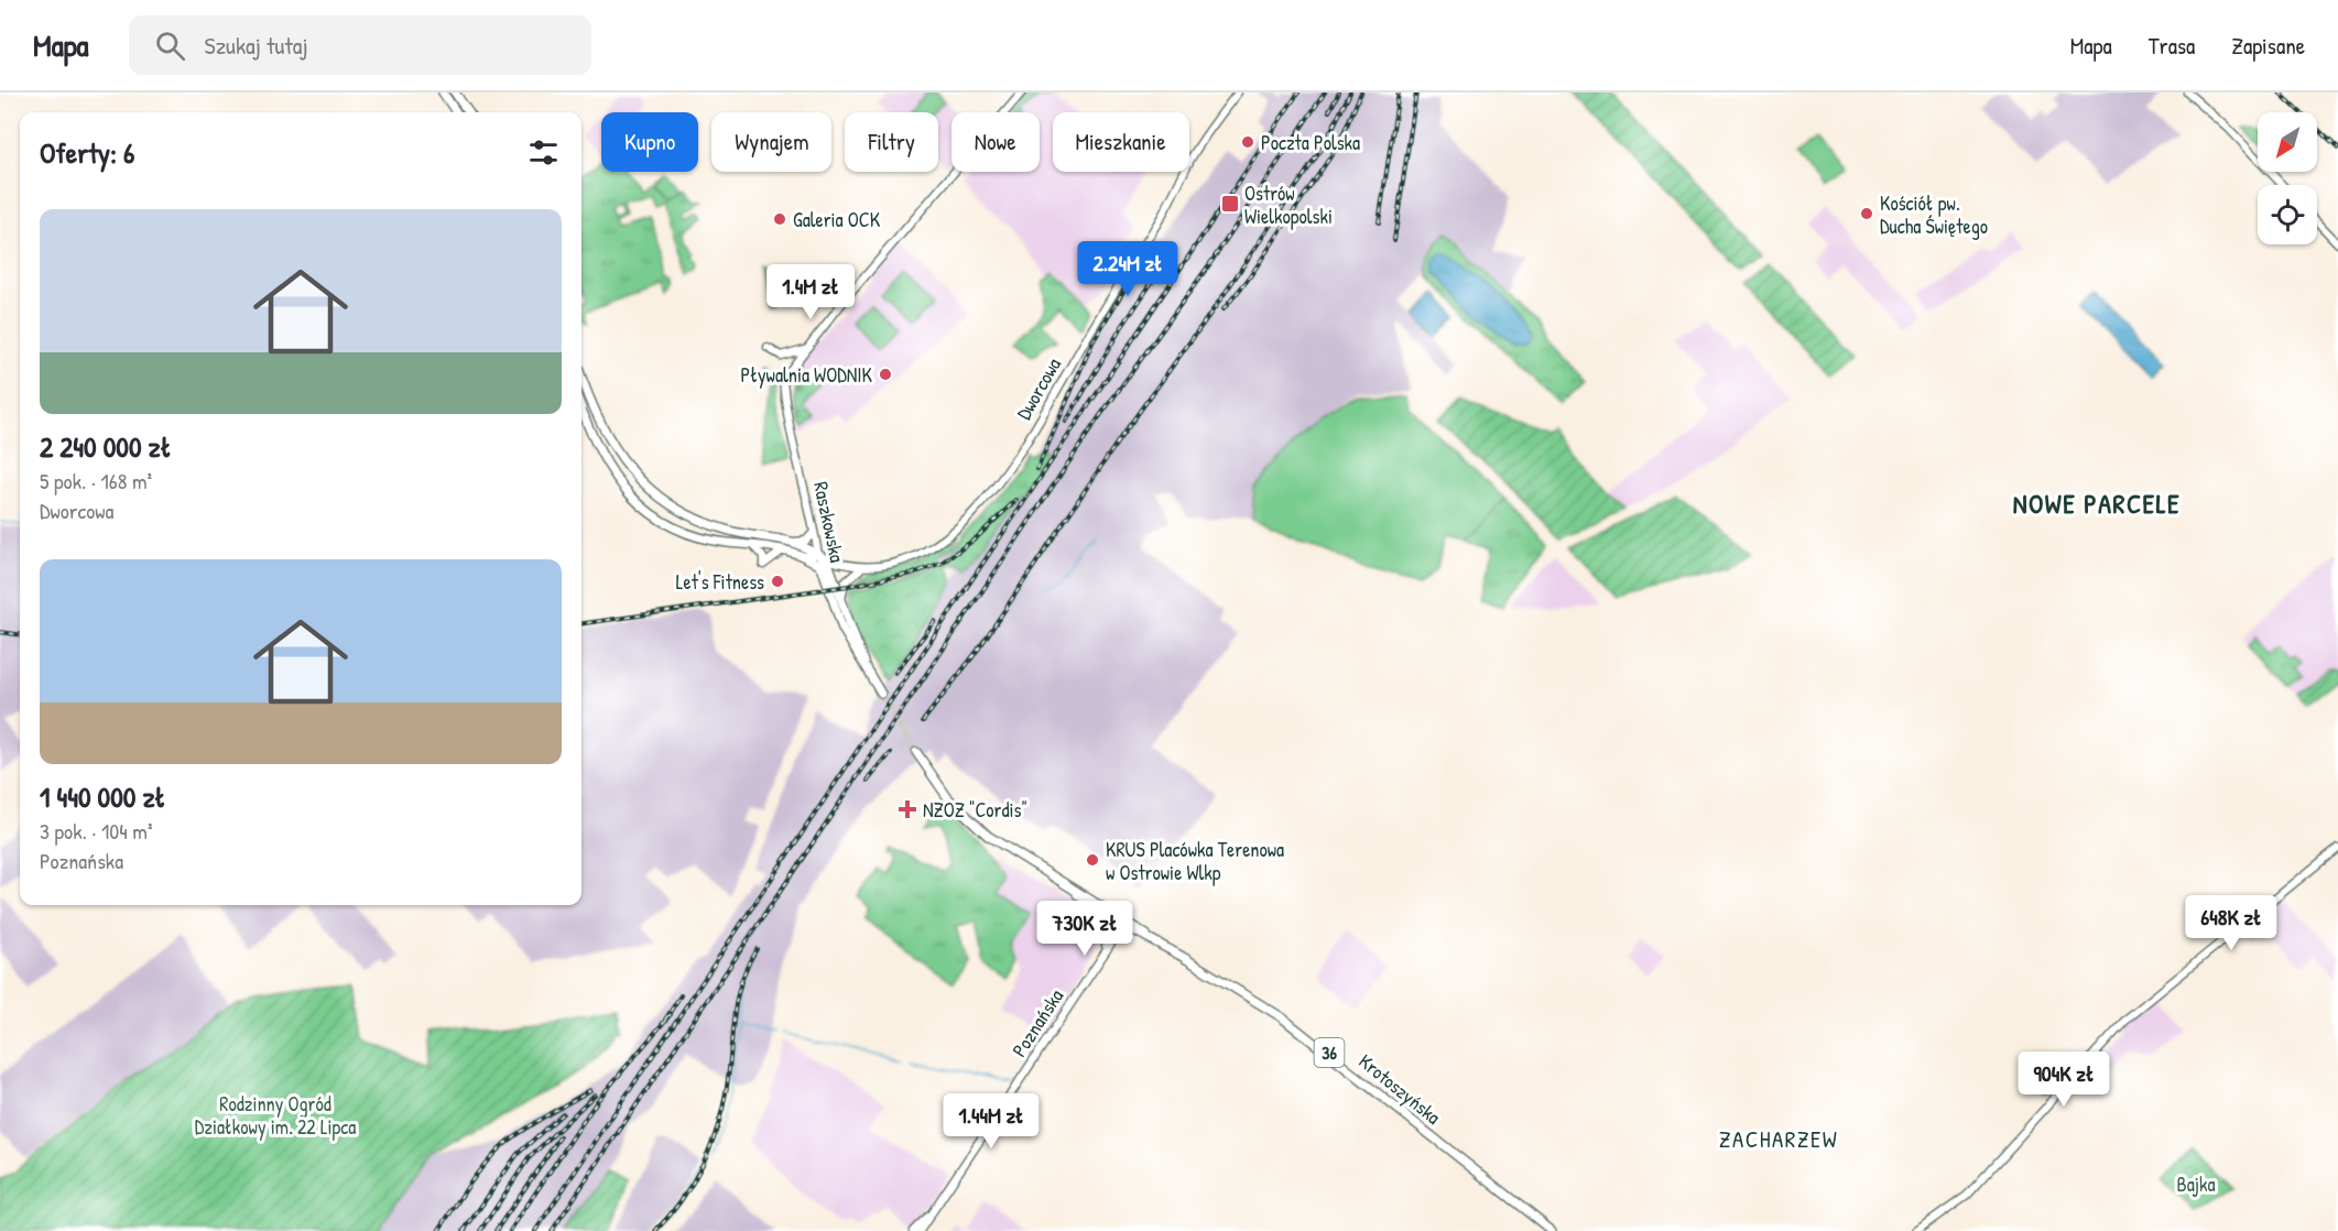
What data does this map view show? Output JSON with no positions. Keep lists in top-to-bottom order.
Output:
{
  "streets": {
    "main road": [
      "Dworcowa",
      "Raszkowska",
      "Poznańska",
      "36",
      "Krotoszyńska"
    ]
  },
  "crossings": [
    ["Dworcowa", "Raszkowska"],
    ["Poznańska", "Krotoszyńska"]
  ],
  "districts": ["NOWE PARCELE", "ZACHARZEW"],
  "parks": ["Rodzinny Ogród Działkowy im. 22 Lipca", "Bajka"],
  "places": {
    "other": [
      "Poczta Polska",
      "Kościół pw. Ducha Świętego",
      "Galeria OCK",
      "Pływalnia WODNIK",
      "Let's Fitness",
      "KRUS Placówka Terenowa w Ostrowie Wlkp"
    ],
    "transit": ["Ostrów Wielkopolski"],
    "health": ["NZOZ \"Cordis\""]
  },
  "north": "bottom left",
  "page": {
    "header": "Mapa",
    "search": "Szukaj tutaj",
    "nav": ["Mapa", "Trasa", "Zapisane"],
    "chip": [
      "Kupno",
      "Wynajem",
      "Filtry",
      "Nowe",
      "Mieszkanie"
    ],
    "heading": "Oferty: 6",
    "list": [
      {
        "name": "2 240 000 zł",
        "note": "5 pok. · 168 m² · Dworcowa"
      },
      {
        "name": "1 440 000 zł",
        "note": "3 pok. · 104 m² · Poznańska"
      }
    ],
    "price": [
      "2.24M zł",
      "1.4M zł",
      "648K zł",
      "730K zł",
      "904K zł",
      "1.44M zł"
    ]
  }
}
